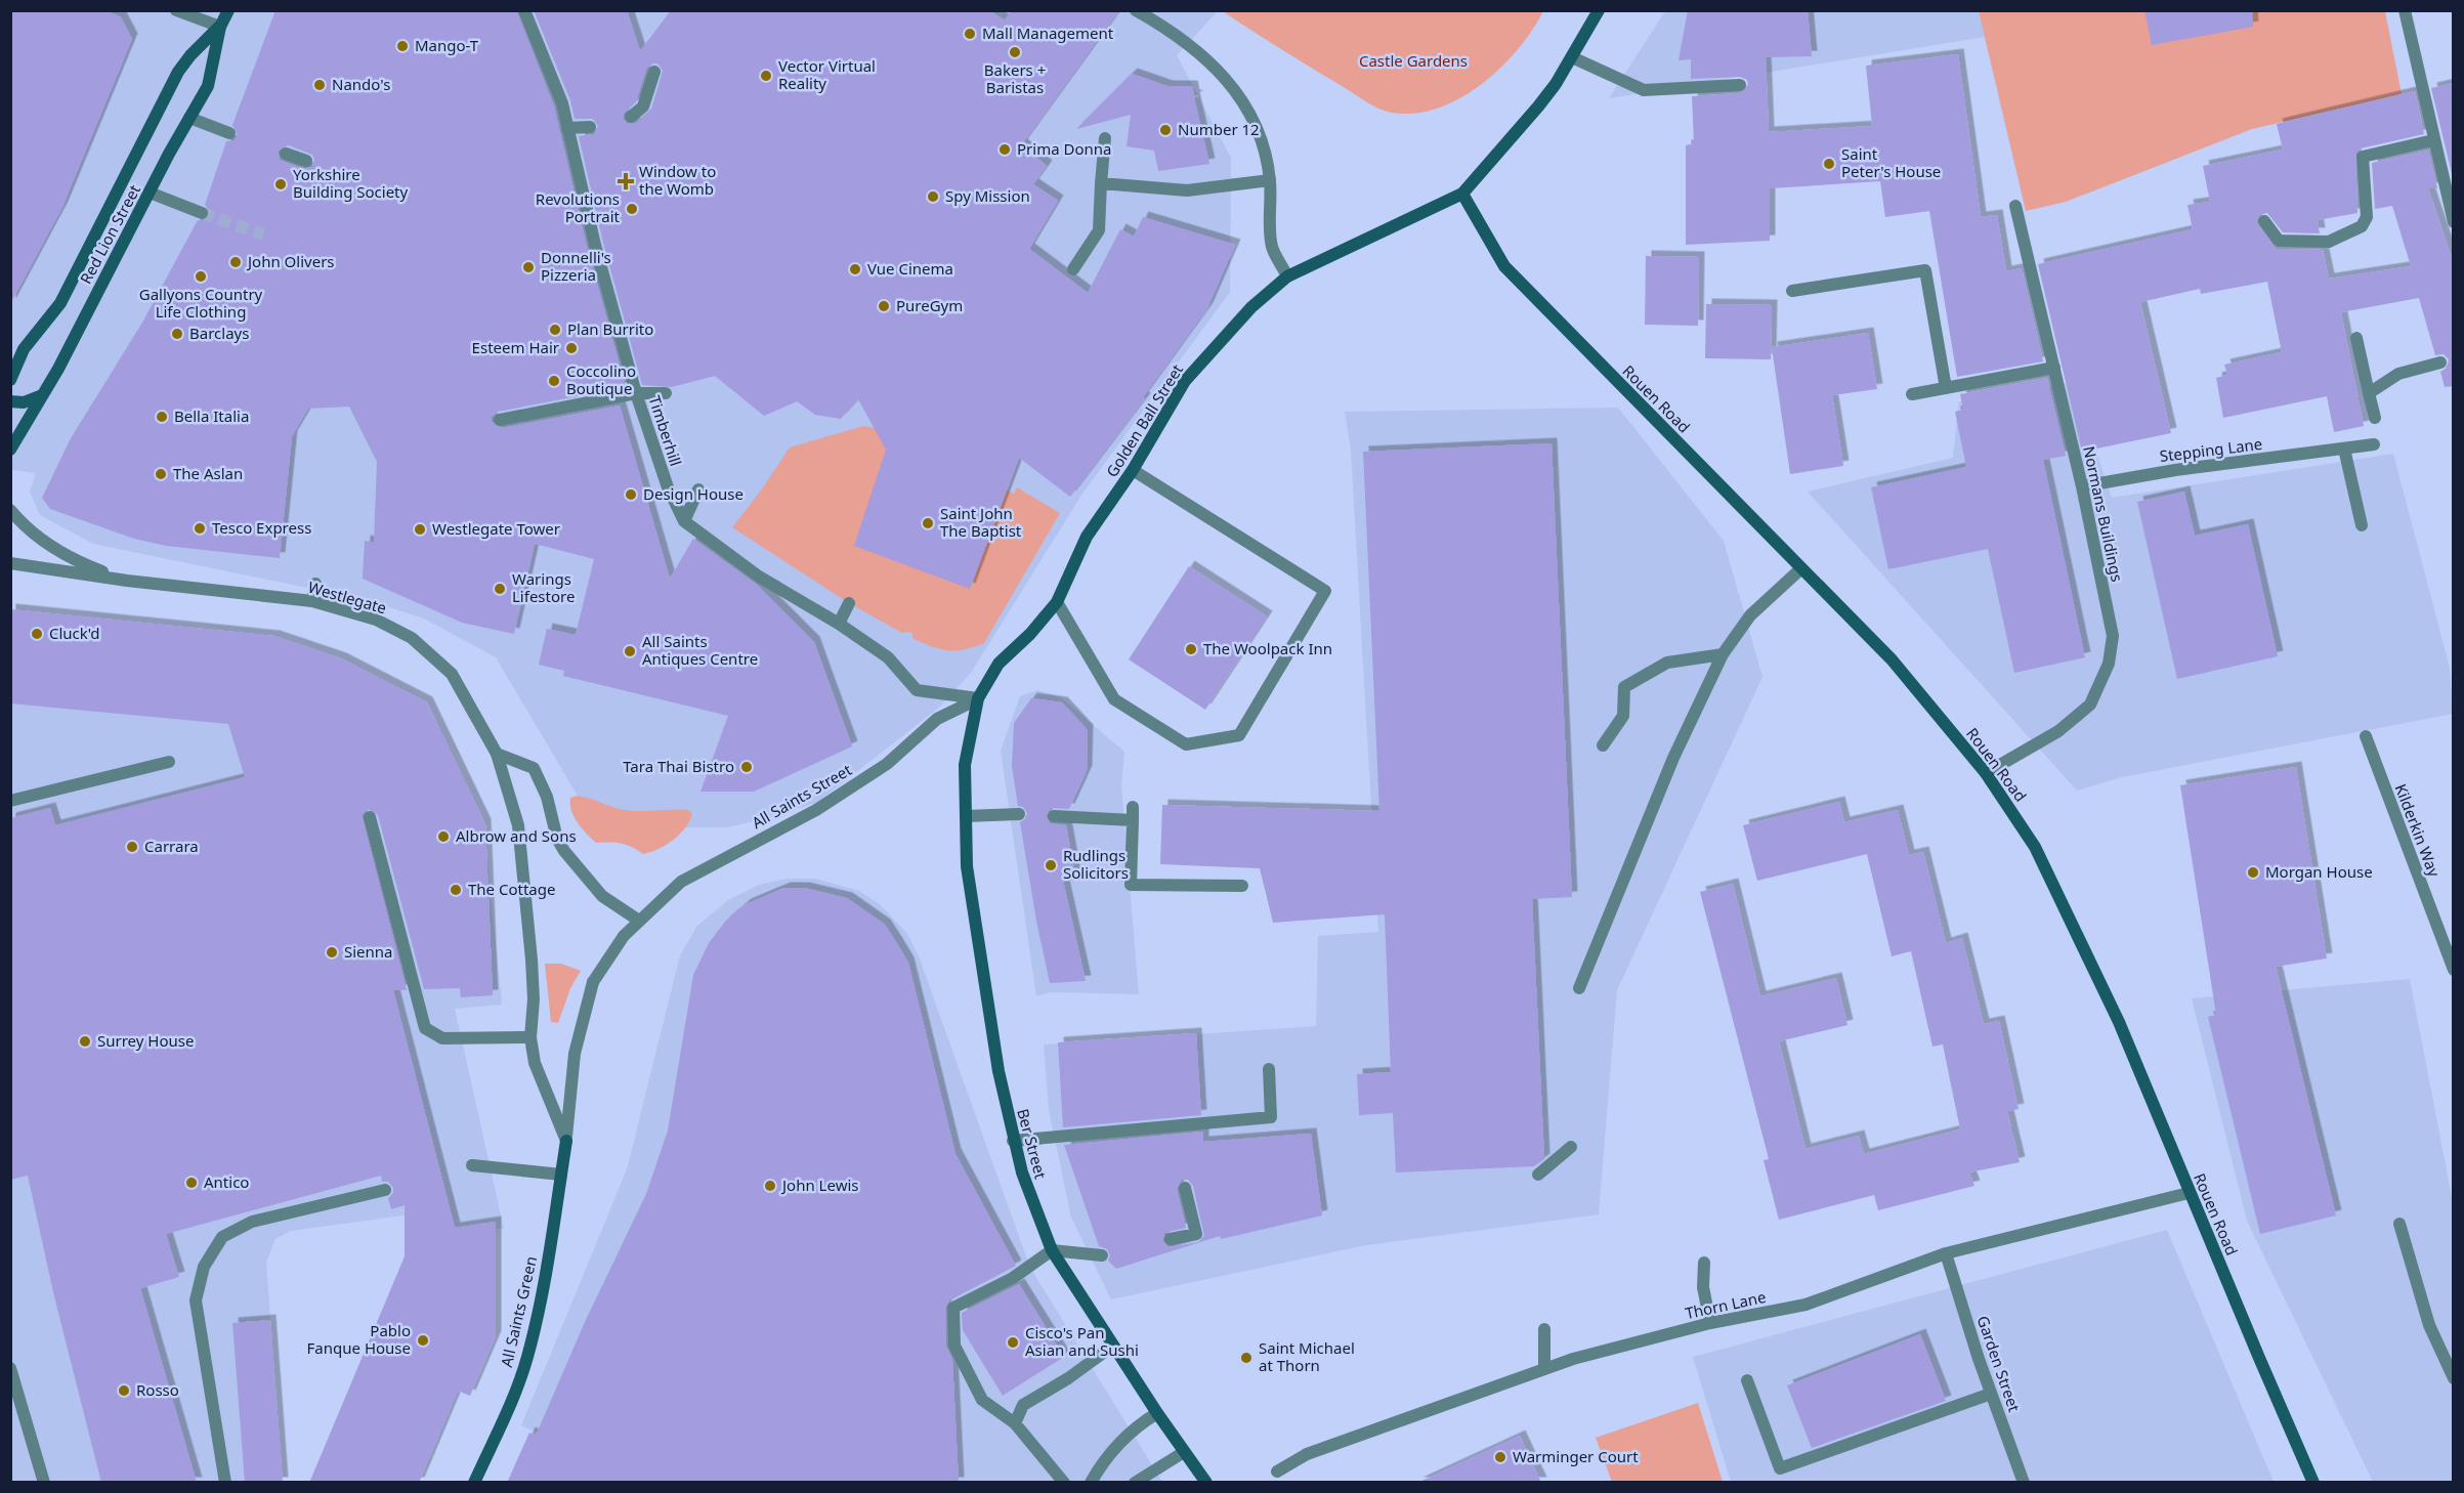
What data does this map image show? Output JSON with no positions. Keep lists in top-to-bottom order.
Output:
{
  "streets": {
    "street": [
      "Red Lion Street",
      "Rouen Road",
      "Golden Ball Street",
      "Timberhill",
      "Stepping Lane",
      "Normans Buildings",
      "Westlegate",
      "All Saints Street",
      "Kilderkin Way",
      "Ber Street",
      "Thorn Lane",
      "All Saints Green",
      "Garden Street"
    ]
  },
  "crossings": [
    ["Rouen Road", "Golden Ball Street"],
    ["Rouen Road", "Normans Buildings"],
    ["Rouen Road", "Thorn Lane"],
    ["Golden Ball Street", "Timberhill"],
    ["Golden Ball Street", "All Saints Street"],
    ["Golden Ball Street", "Ber Street"],
    ["Timberhill", "All Saints Street"],
    ["Stepping Lane", "Normans Buildings"],
    ["All Saints Street", "All Saints Green"],
    ["Thorn Lane", "Garden Street"]
  ],
  "parks": ["Castle Gardens"],
  "places": {
    "other": [
      "Mall Management",
      "Mango-T",
      "Bakers + Baristas",
      "Vector Virtual Reality",
      "Nando's",
      "Number 12",
      "Prima Donna",
      "Saint Peter's House",
      "Yorkshire Building Society",
      "Spy Mission",
      "Revolutions Portrait",
      "John Olivers",
      "Donnelli's Pizzeria",
      "Vue Cinema",
      "Gallyons Country Life Clothing",
      "PureGym",
      "Plan Burrito",
      "Barclays",
      "Esteem Hair",
      "Coccolino Boutique",
      "Bella Italia",
      "The Aslan",
      "Design House",
      "Saint John The Baptist",
      "Tesco Express",
      "Westlegate Tower",
      "Warings Lifestore",
      "Cluck'd",
      "The Woolpack Inn",
      "All Saints Antiques Centre",
      "Tara Thai Bistro",
      "Albrow and Sons",
      "Carrara",
      "Rudlings Solicitors",
      "Morgan House",
      "The Cottage",
      "Sienna",
      "Surrey House",
      "Antico",
      "John Lewis",
      "Pablo Fanque House",
      "Cisco's Pan Asian and Sushi",
      "Saint Michael at Thorn",
      "Rosso",
      "Warminger Court"
    ],
    "health": ["Window to the Womb"]
  }
}
